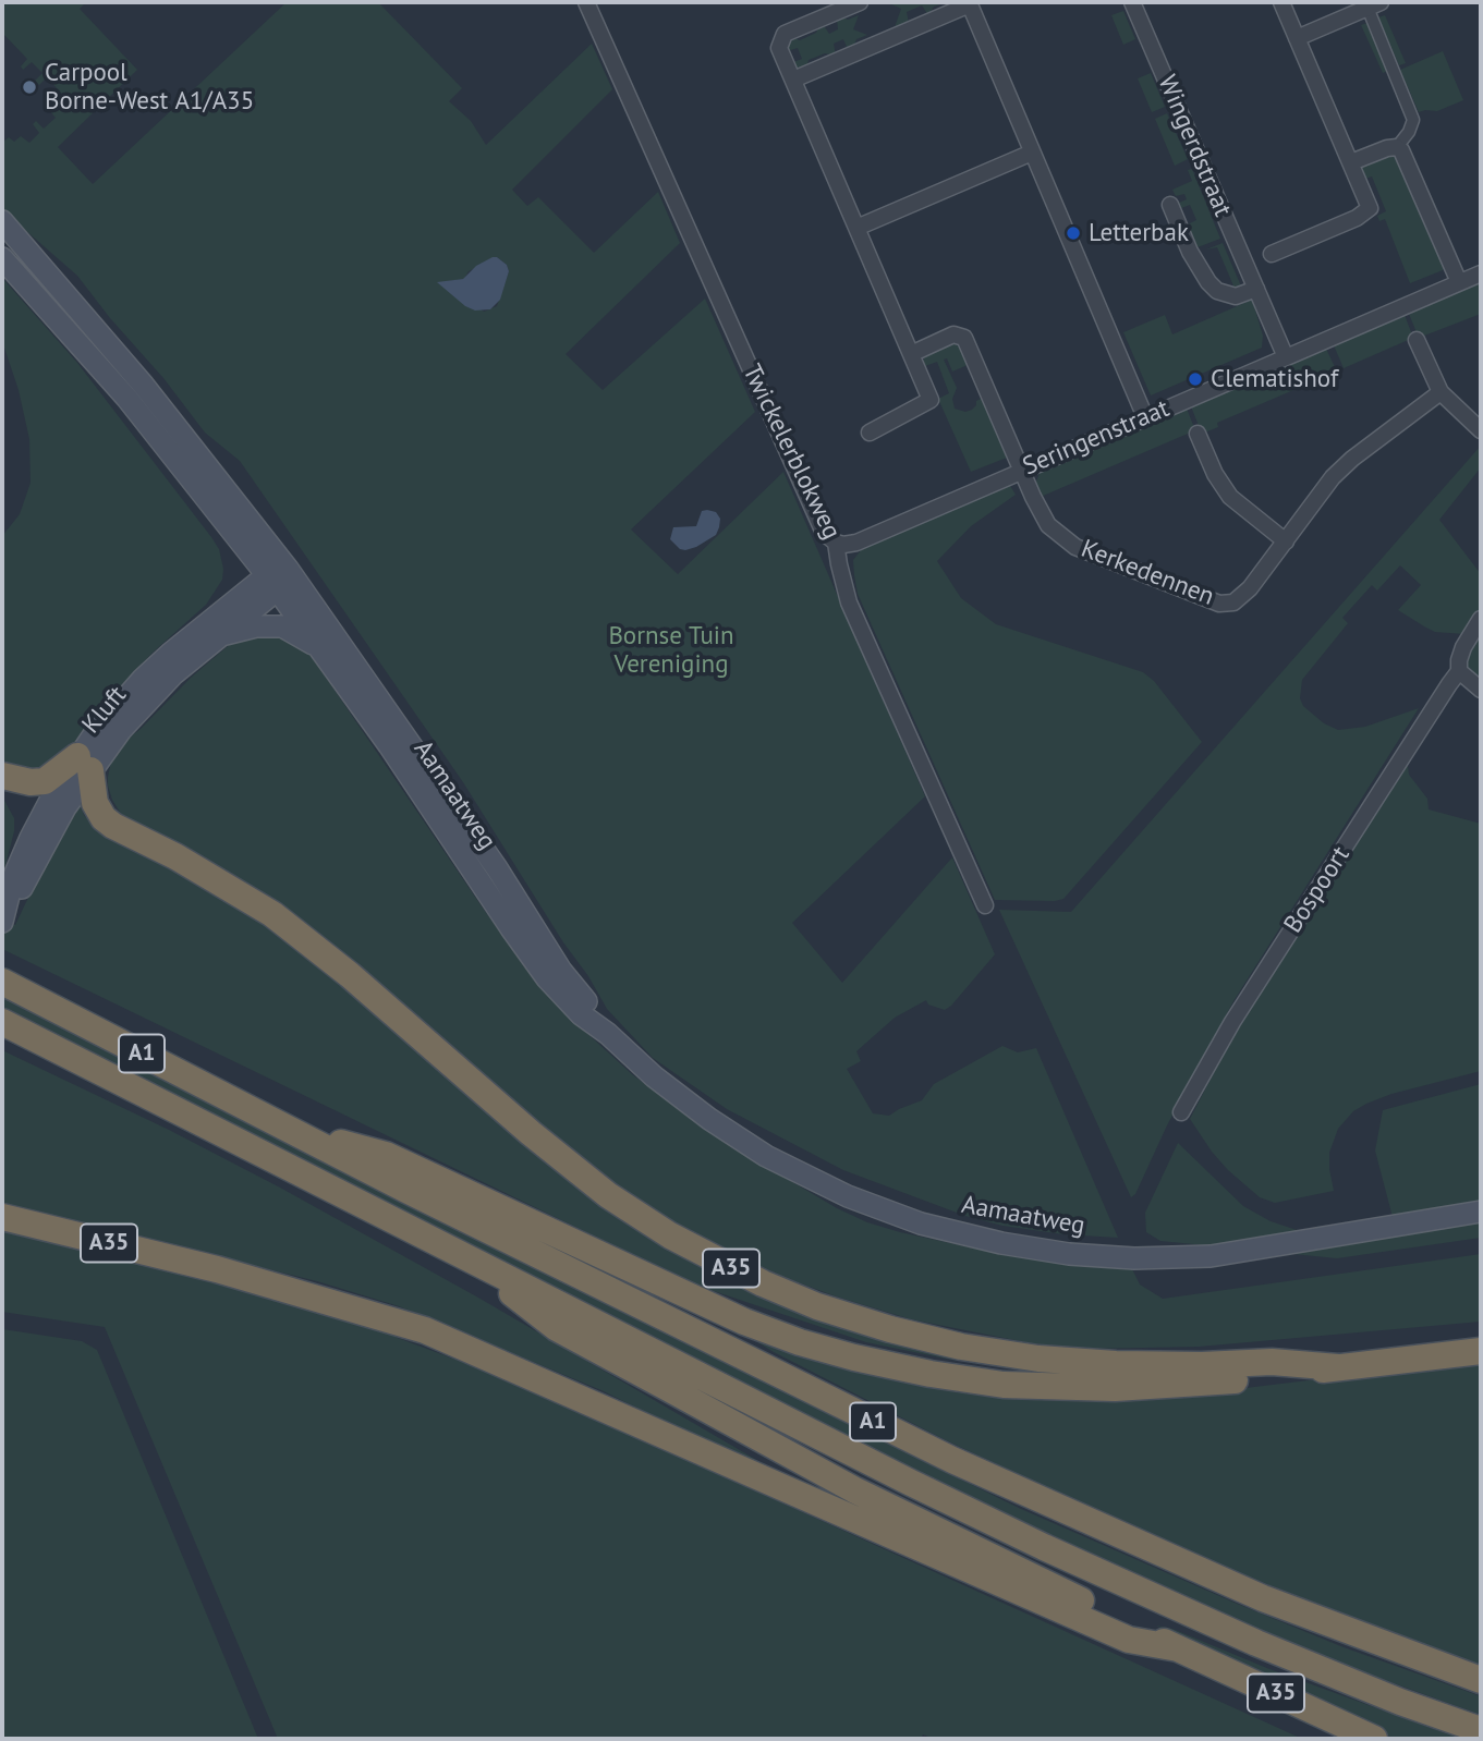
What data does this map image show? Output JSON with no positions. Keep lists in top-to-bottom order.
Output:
{
  "streets": {
    "highway": ["A1", "A35"],
    "main road": ["Kluft", "Aamaatweg"],
    "street": [
      "Wingerdstraat",
      "Seringenstraat",
      "Twickelerblokweg",
      "Kerkedennen",
      "Bospoort"
    ]
  },
  "crossings": [
    ["Wingerdstraat", "Seringenstraat"],
    ["Seringenstraat", "Twickelerblokweg"],
    ["Seringenstraat", "Kerkedennen"],
    ["Kluft", "Aamaatweg"],
    ["Kluft", "A35"],
    ["A1", "A35"]
  ],
  "parks": ["Bornse Tuin Vereniging"],
  "places": ["Carpool Borne-West A1/A35", "Letterbak", "Clematishof"]
}
